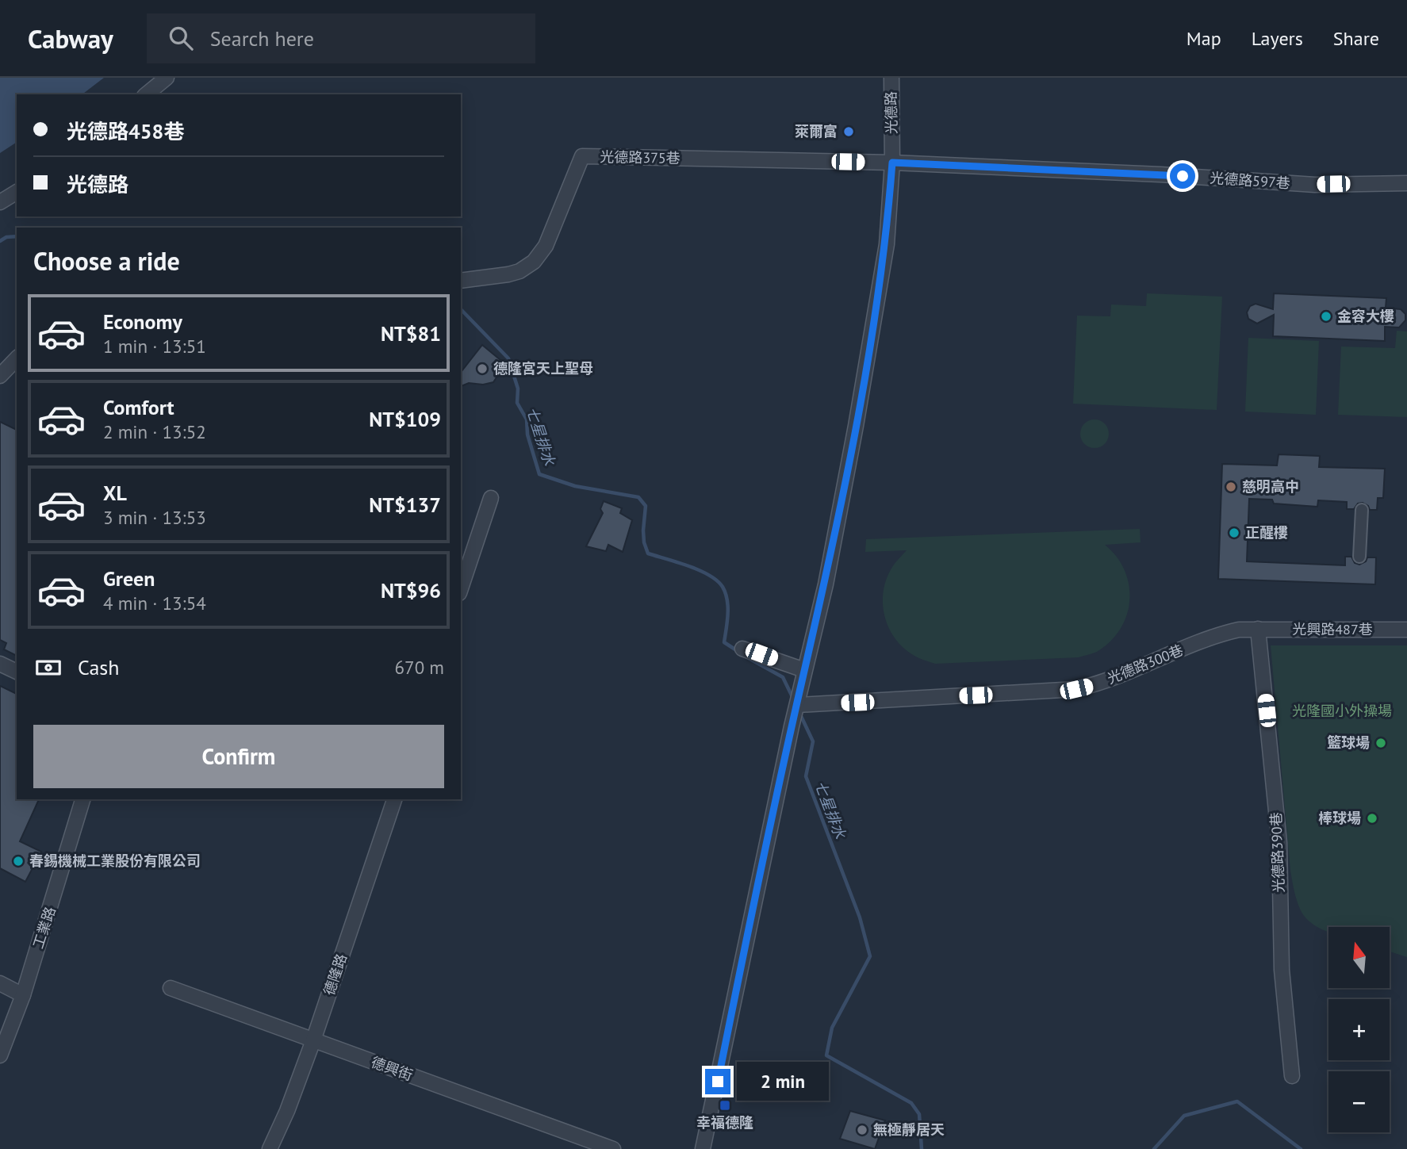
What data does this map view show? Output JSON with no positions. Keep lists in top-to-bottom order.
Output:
{
  "streets": {
    "street": [
      "光德路",
      "光德路375巷",
      "光德路597巷",
      "光興路487巷",
      "光德路300巷",
      "光德路390巷",
      "工業路",
      "德隆路",
      "德興街"
    ]
  },
  "crossings": [
    ["光德路", "光德路375巷"],
    ["光德路", "光德路597巷"],
    ["光德路", "光德路300巷"],
    ["光德路375巷", "光德路597巷"],
    ["光興路487巷", "光德路300巷"],
    ["光興路487巷", "光德路390巷"],
    ["光德路300巷", "光德路390巷"],
    ["德隆路", "德興街"]
  ],
  "water": ["七星排水"],
  "parks": ["光隆國小外操場"],
  "places": {
    "other": [
      "萊爾富",
      "金容大樓",
      "德隆宮天上聖母",
      "慈明高中",
      "正醒樓",
      "籃球場",
      "棒球場",
      "春錫機械工業股份有限公司",
      "無極靜居天"
    ],
    "transit": ["幸福德隆"]
  },
  "north": "top",
  "page": {
    "header": "Cabway",
    "search": "Search here",
    "nav": ["Map", "Layers", "Share"],
    "banner": ["光德路458巷", "光德路"],
    "heading": "Choose a ride",
    "list": [
      {
        "name": "Economy",
        "note": "1 min · 13:51",
        "value": "NT$81"
      },
      {
        "name": "Comfort",
        "note": "2 min · 13:52",
        "value": "NT$109"
      },
      {
        "name": "XL",
        "note": "3 min · 13:53",
        "value": "NT$137"
      },
      {
        "name": "Green",
        "note": "4 min · 13:54",
        "value": "NT$96"
      }
    ],
    "pay": ["Cash", "670 m"],
    "buttons": "Confirm",
    "map_buttons": ["+", "−"],
    "bubble": "2 min"
  }
}
